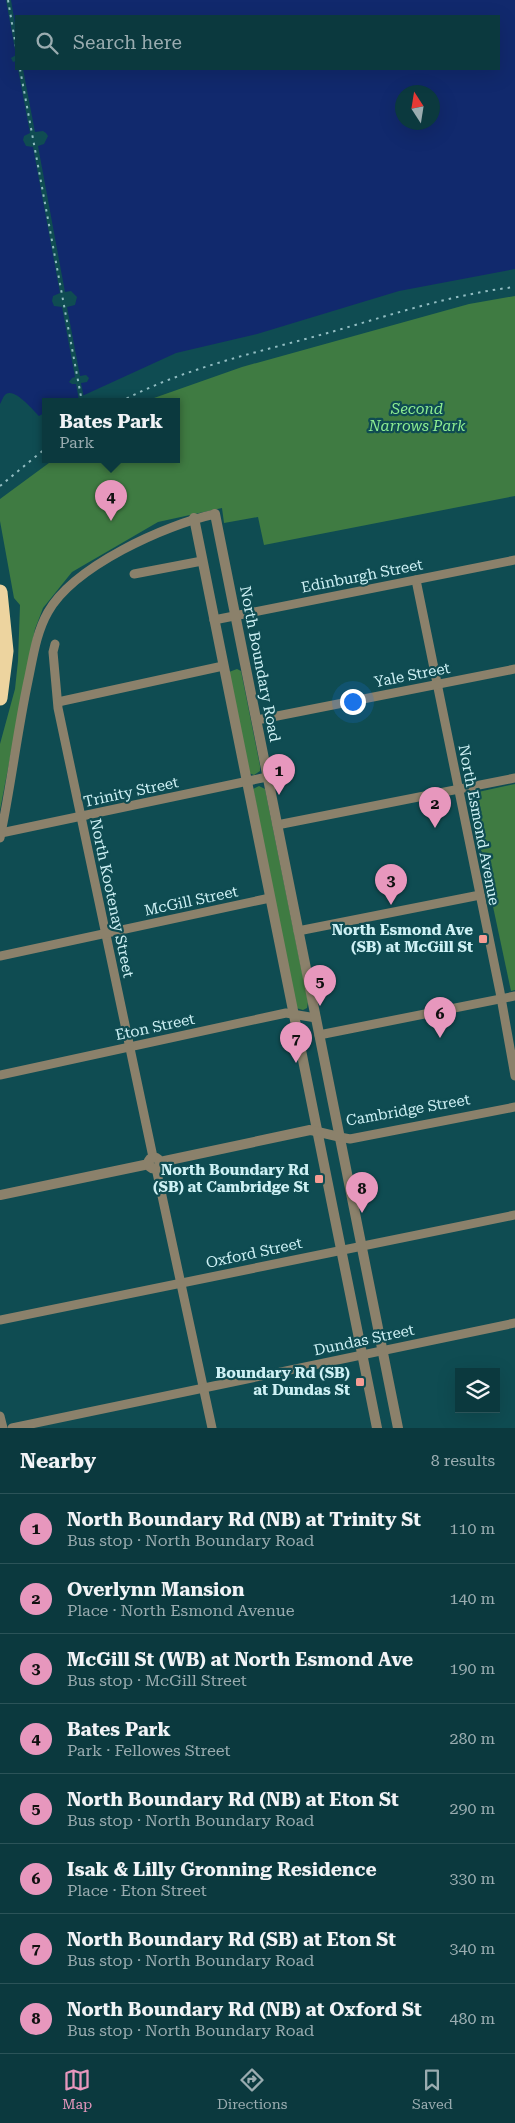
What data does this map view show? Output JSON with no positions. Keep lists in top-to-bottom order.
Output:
{
  "streets": {
    "street": [
      "Edinburgh Street",
      "North Boundary Road",
      "Yale Street",
      "Trinity Street",
      "North Esmond Avenue",
      "North Kootenay Street",
      "McGill Street",
      "Eton Street",
      "Cambridge Street",
      "Oxford Street",
      "Dundas Street"
    ]
  },
  "crossings": [
    ["Edinburgh Street", "North Boundary Road"],
    ["Edinburgh Street", "North Esmond Avenue"],
    ["North Boundary Road", "Yale Street"],
    ["North Boundary Road", "Trinity Street"],
    ["North Boundary Road", "Eton Street"],
    ["North Boundary Road", "Cambridge Street"],
    ["North Boundary Road", "Oxford Street"],
    ["North Boundary Road", "Dundas Street"],
    ["Yale Street", "North Esmond Avenue"],
    ["Trinity Street", "North Kootenay Street"],
    ["North Kootenay Street", "McGill Street"],
    ["North Kootenay Street", "Eton Street"],
    ["North Kootenay Street", "Cambridge Street"],
    ["North Kootenay Street", "Oxford Street"],
    ["North Kootenay Street", "Dundas Street"]
  ],
  "parks": ["Second Narrows Park"],
  "places": {
    "transit": ["North Esmond Ave (SB) at McGill St", "North Boundary Rd (SB) at Cambridge St", "Boundary Rd (SB) at Dundas St"]
  },
  "north": "top",
  "page": {
    "search": "Search here",
    "popup": ["Bates Park", "Park"],
    "pins": [
      "4",
      "1",
      "2",
      "3",
      "5",
      "6",
      "7",
      "8"
    ],
    "heading": ["Nearby", "8 results"],
    "list": [
      {
        "mark": "1",
        "name": "North Boundary Rd (NB) at Trinity St",
        "note": "Bus stop · North Boundary Road",
        "value": "110 m"
      },
      {
        "mark": "2",
        "name": "Overlynn Mansion",
        "note": "Place · North Esmond Avenue",
        "value": "140 m"
      },
      {
        "mark": "3",
        "name": "McGill St (WB) at North Esmond Ave",
        "note": "Bus stop · McGill Street",
        "value": "190 m"
      },
      {
        "mark": "4",
        "name": "Bates Park",
        "note": "Park · Fellowes Street",
        "value": "280 m"
      },
      {
        "mark": "5",
        "name": "North Boundary Rd (NB) at Eton St",
        "note": "Bus stop · North Boundary Road",
        "value": "290 m"
      },
      {
        "mark": "6",
        "name": "Isak & Lilly Gronning Residence",
        "note": "Place · Eton Street",
        "value": "330 m"
      },
      {
        "mark": "7",
        "name": "North Boundary Rd (SB) at Eton St",
        "note": "Bus stop · North Boundary Road",
        "value": "340 m"
      },
      {
        "mark": "8",
        "name": "North Boundary Rd (NB) at Oxford St",
        "note": "Bus stop · North Boundary Road",
        "value": "480 m"
      }
    ],
    "nav": ["Map", "Directions", "Saved"]
  }
}
